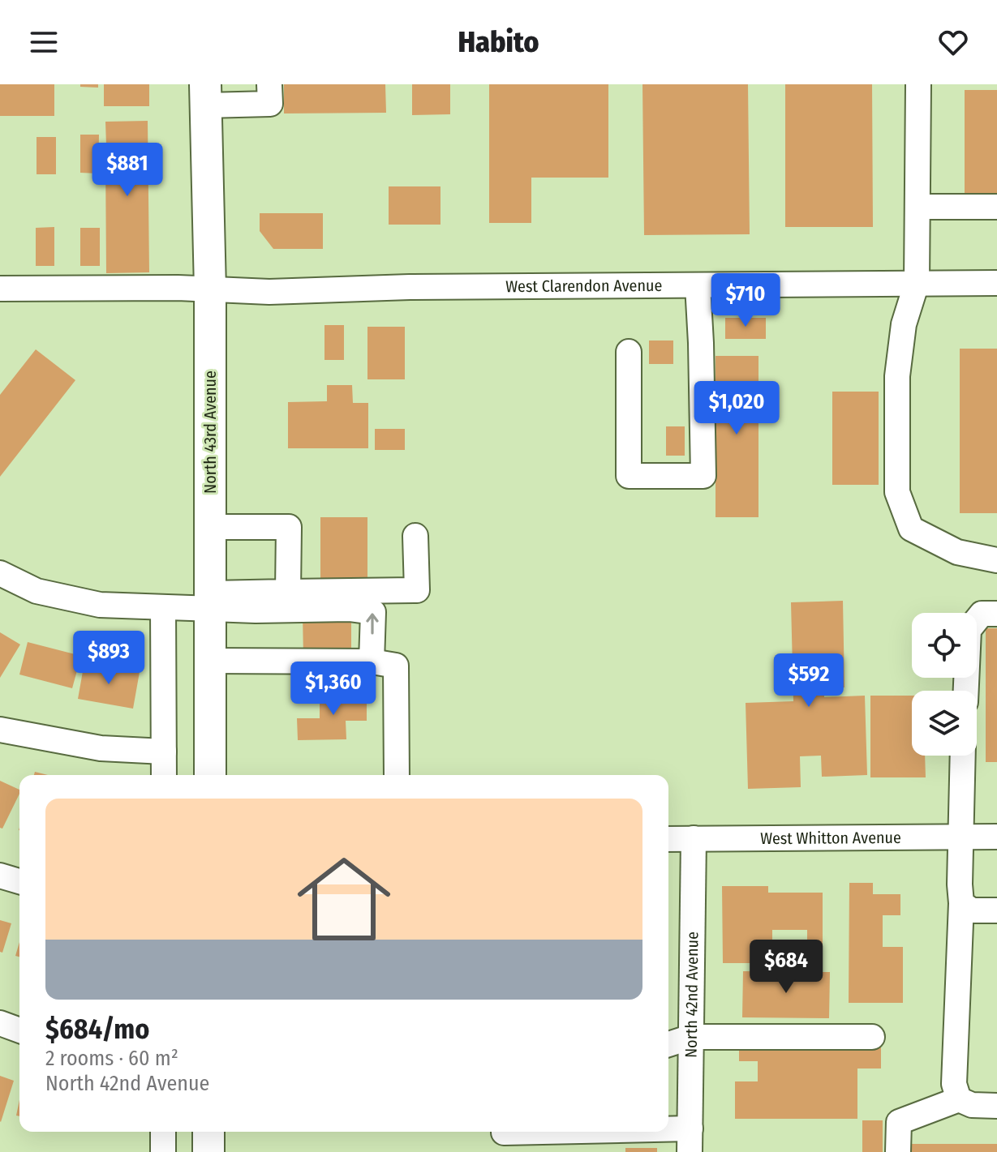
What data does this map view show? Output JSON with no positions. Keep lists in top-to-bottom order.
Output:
{
  "streets": {
    "main road": ["North 43rd Avenue"],
    "street": ["West Clarendon Avenue", "West Whitton Avenue", "North 42nd Avenue"]
  },
  "crossings": [
    ["West Clarendon Avenue", "North 43rd Avenue"],
    ["West Whitton Avenue", "North 42nd Avenue"]
  ],
  "page": {
    "header": "Habito",
    "price": [
      "$881",
      "$710",
      "$1,020",
      "$893",
      "$592",
      "$1,360",
      "$684"
    ],
    "list": [
      {
        "name": "$684/mo",
        "note": "2 rooms · 60 m² · North 42nd Avenue"
      }
    ]
  }
}
